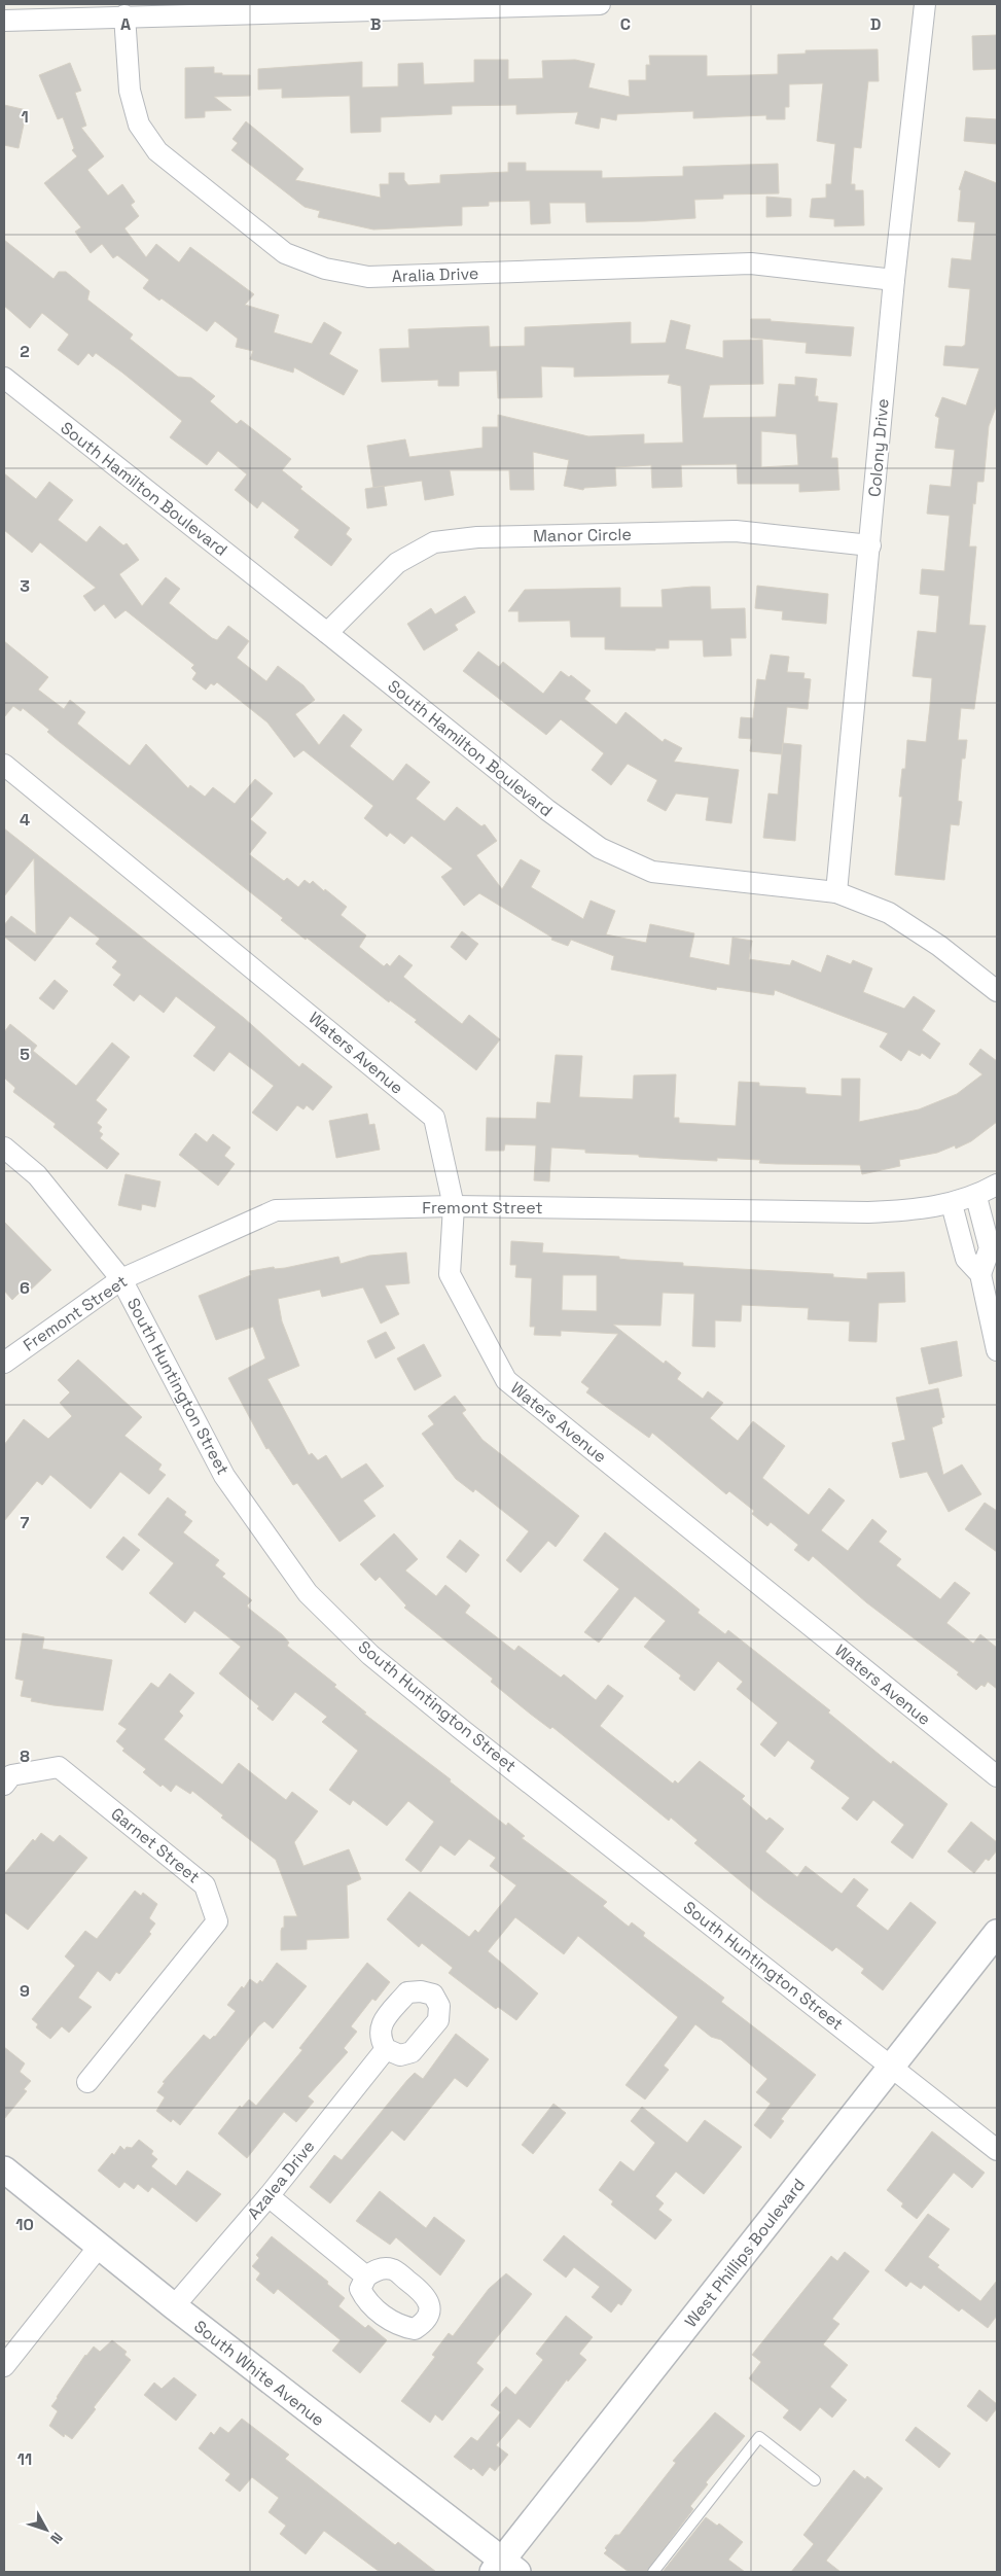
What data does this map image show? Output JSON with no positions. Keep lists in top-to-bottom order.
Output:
{
  "streets": {
    "street": [
      "Aralia Drive",
      "Colony Drive",
      "South Hamilton Boulevard",
      "Manor Circle",
      "Waters Avenue",
      "Fremont Street",
      "South Huntington Street",
      "Garnet Street",
      "Azalea Drive",
      "West Phillips Boulevard",
      "South White Avenue"
    ]
  },
  "crossings": [
    ["Aralia Drive", "Colony Drive"],
    ["Colony Drive", "South Hamilton Boulevard"],
    ["Colony Drive", "Manor Circle"],
    ["South Hamilton Boulevard", "Manor Circle"],
    ["Waters Avenue", "Fremont Street"],
    ["Fremont Street", "South Huntington Street"],
    ["South Huntington Street", "West Phillips Boulevard"],
    ["Azalea Drive", "South White Avenue"],
    ["West Phillips Boulevard", "South White Avenue"]
  ],
  "north": "bottom right",
  "grid": {
    "columns": [
      "A",
      "B",
      "C",
      "D"
    ],
    "rows": [
      "1",
      "2",
      "3",
      "4",
      "5",
      "6",
      "7",
      "8",
      "9",
      "10",
      "11"
    ]
  }
}
